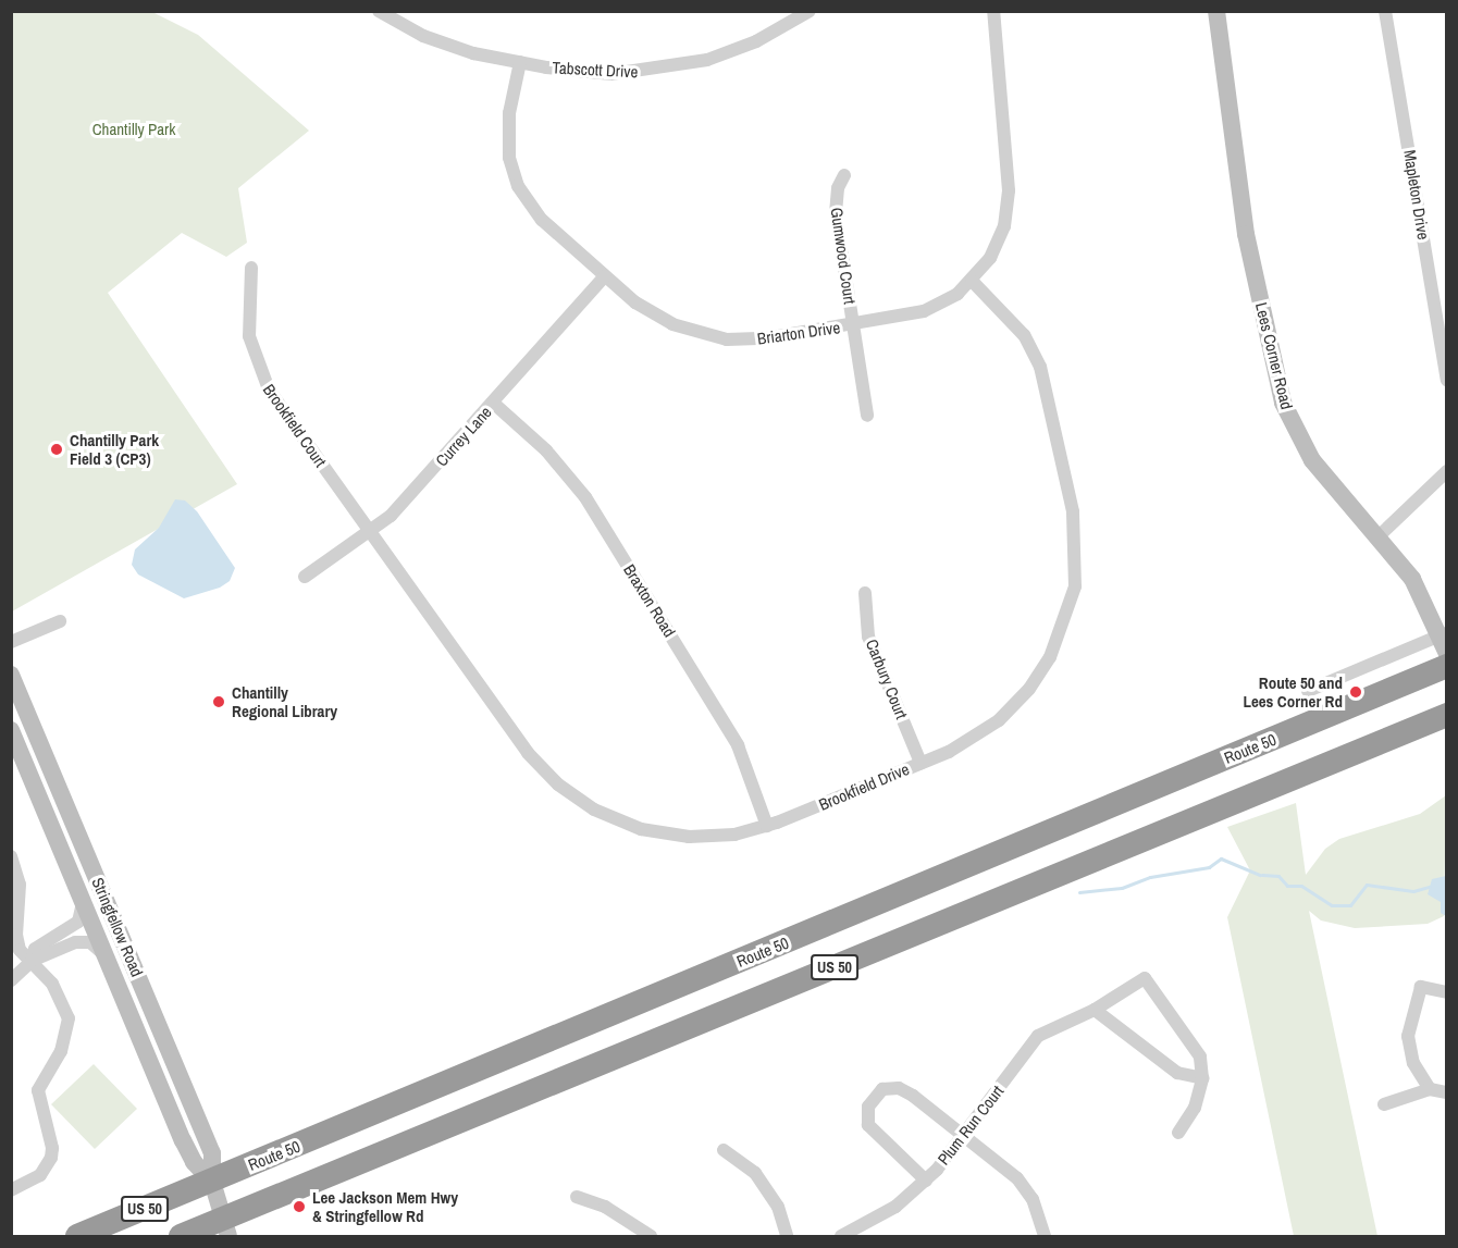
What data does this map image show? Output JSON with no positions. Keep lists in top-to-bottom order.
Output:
{
  "streets": {
    "highway": ["Route 50", "US 50"],
    "main road": ["Lees Corner Road", "Stringfellow Road"],
    "street": [
      "Tabscott Drive",
      "Mapleton Drive",
      "Gumwood Court",
      "Briarton Drive",
      "Brookfield Court",
      "Currey Lane",
      "Braxton Road",
      "Carbury Court",
      "Brookfield Drive",
      "Plum Run Court"
    ]
  },
  "crossings": [
    ["Tabscott Drive", "Briarton Drive"],
    ["Gumwood Court", "Briarton Drive"],
    ["Briarton Drive", "Currey Lane"],
    ["Briarton Drive", "Brookfield Drive"],
    ["Brookfield Court", "Currey Lane"],
    ["Brookfield Court", "Brookfield Drive"],
    ["Currey Lane", "Braxton Road"],
    ["Currey Lane", "Brookfield Drive"],
    ["Braxton Road", "Brookfield Drive"],
    ["Carbury Court", "Brookfield Drive"],
    ["Route 50", "Stringfellow Road"],
    ["Stringfellow Road", "US 50"]
  ],
  "parks": ["Chantilly Park"],
  "places": [
    "Chantilly Park Field 3 (CP3)",
    "Route 50 and Lees Corner Rd",
    "Chantilly Regional Library",
    "Lee Jackson Mem Hwy & Stringfellow Rd"
  ]
}
